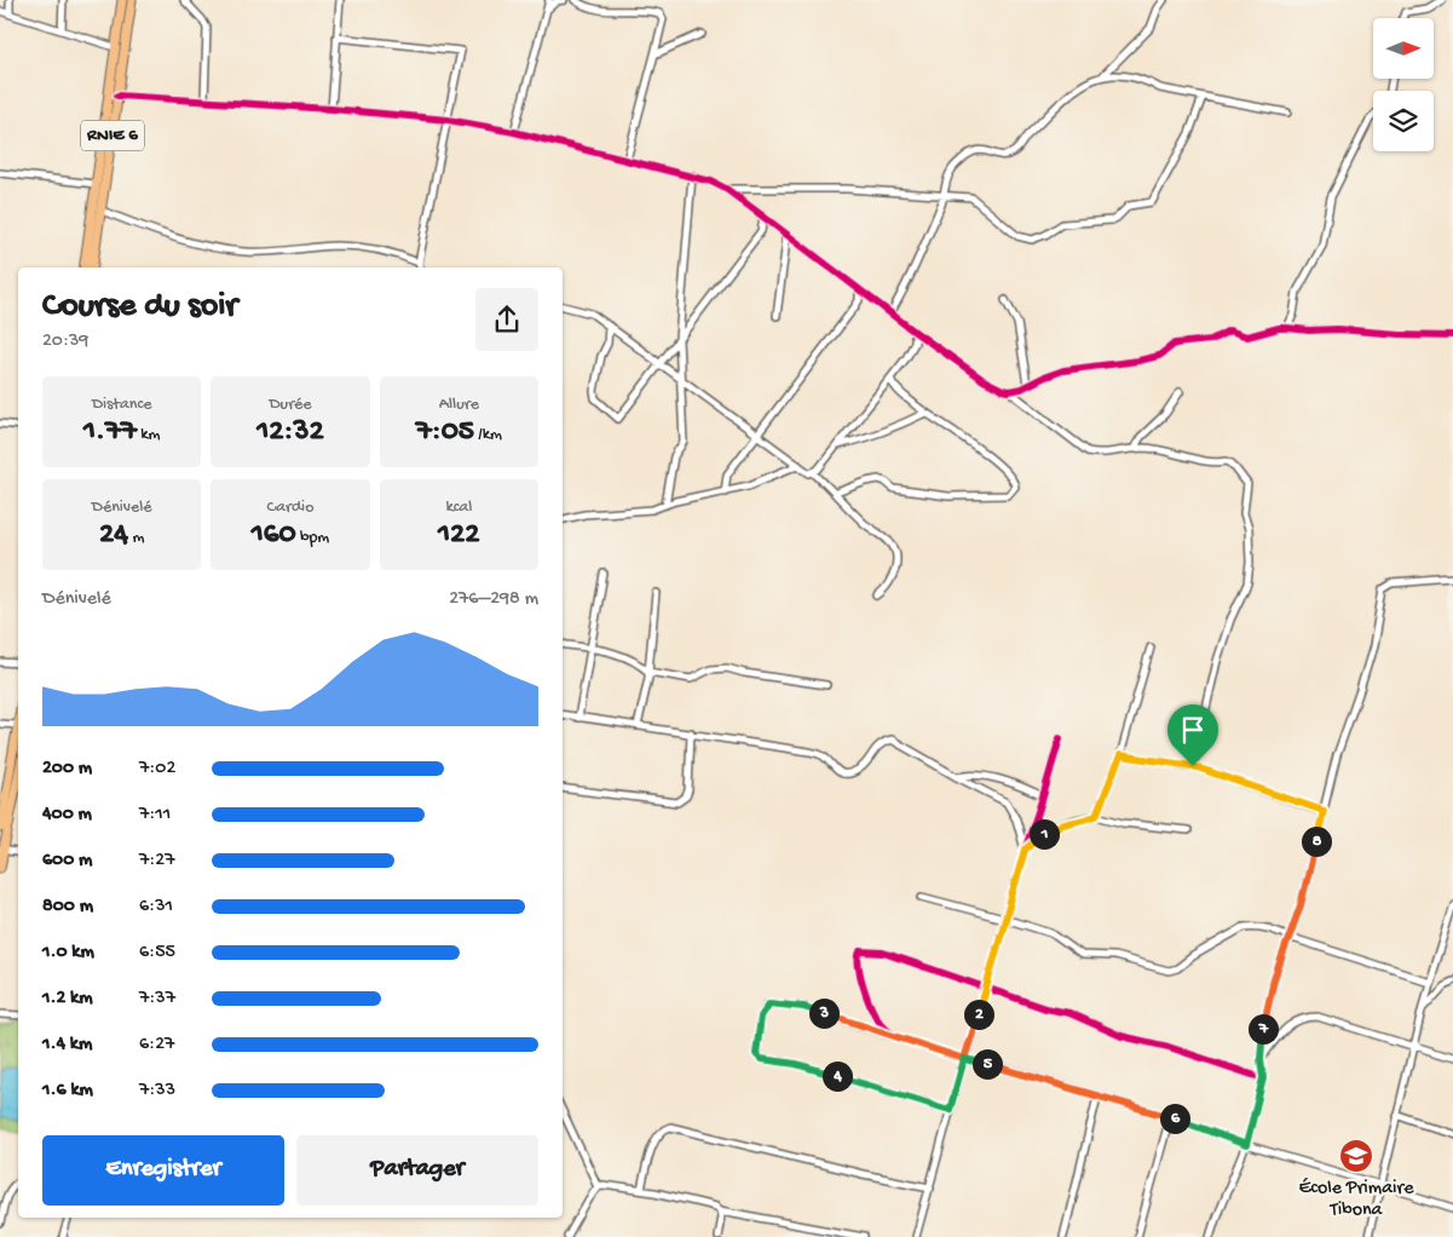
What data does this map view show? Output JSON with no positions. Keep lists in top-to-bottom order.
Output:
{
  "streets": {
    "main road": ["RNIE 6"]
  },
  "places": {
    "school or university": ["École Primaire Tibona"]
  },
  "north": "right",
  "page": {
    "heading": ["Course du soir", "20:39"],
    "stats": [
      ["Distance", "1.77 km"],
      ["Durée", "12:32"],
      ["Allure", "7:05 /km"],
      ["Dénivelé", "24 m"],
      ["Cardio", "160 bpm"],
      ["kcal", "122"]
    ],
    "chart": ["Dénivelé", "276–298 m"],
    "list": [
      {
        "name": "200 m",
        "note": "7:02"
      },
      {
        "name": "400 m",
        "note": "7:11"
      },
      {
        "name": "600 m",
        "note": "7:27"
      },
      {
        "name": "800 m",
        "note": "6:31"
      },
      {
        "name": "1.0 km",
        "note": "6:55"
      },
      {
        "name": "1.2 km",
        "note": "7:37"
      },
      {
        "name": "1.4 km",
        "note": "6:27"
      },
      {
        "name": "1.6 km",
        "note": "7:33"
      }
    ],
    "pins": [
      "1",
      "8",
      "3",
      "2",
      "7",
      "5",
      "4",
      "6"
    ],
    "buttons": ["Enregistrer", "Partager"]
  }
}
